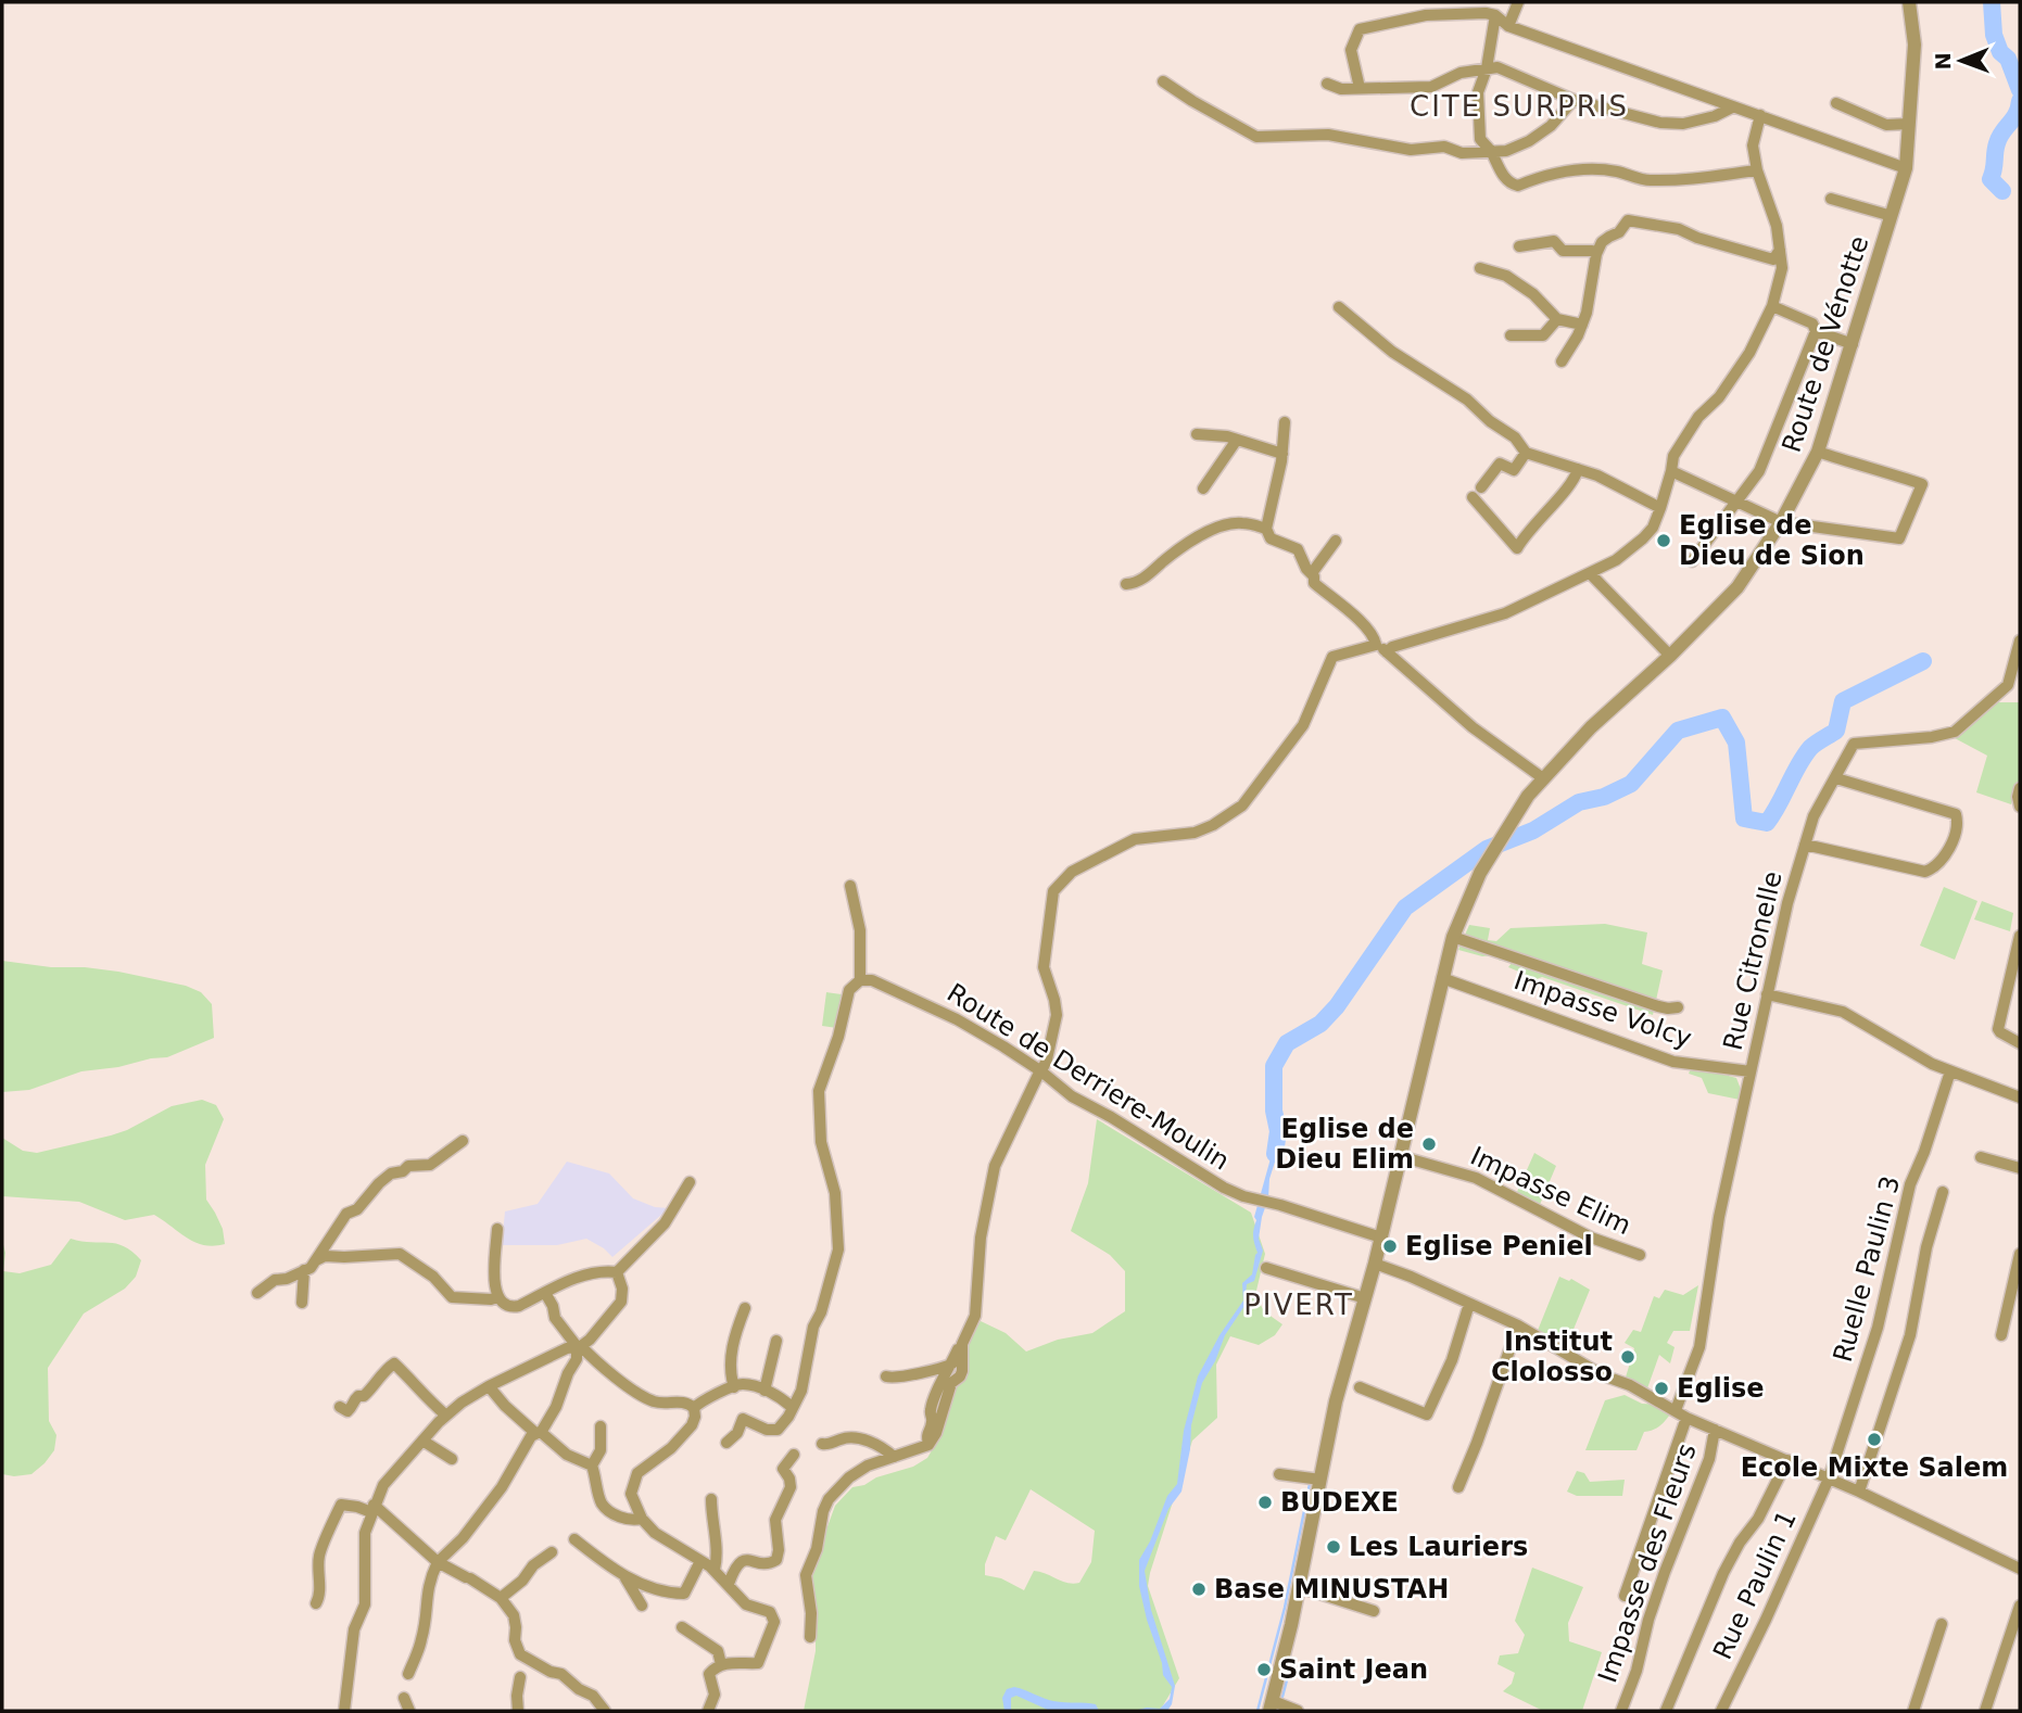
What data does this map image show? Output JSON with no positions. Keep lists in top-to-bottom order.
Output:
{
  "streets": {
    "street": [
      "Route de Vénotte",
      "Rue Citronelle",
      "Impasse Volcy",
      "Route de Derriere-Moulin",
      "Impasse Elim",
      "Ruelle Paulin 3",
      "Impasse des Fleurs",
      "Rue Paulin 1"
    ]
  },
  "crossings": [
    ["Route de Vénotte", "Impasse Volcy"],
    ["Route de Vénotte", "Route de Derriere-Moulin"],
    ["Route de Vénotte", "Impasse Elim"],
    ["Rue Citronelle", "Impasse Volcy"],
    ["Ruelle Paulin 3", "Rue Paulin 1"]
  ],
  "districts": ["CITE SURPRIS", "PIVERT"],
  "places": [
    "Eglise de Dieu de Sion",
    "Eglise de Dieu Elim",
    "Eglise Peniel",
    "Institut Clolosso",
    "Eglise",
    "Ecole Mixte Salem",
    "BUDEXE",
    "Les Lauriers",
    "Base MINUSTAH",
    "Saint Jean"
  ],
  "north": "left"
}
